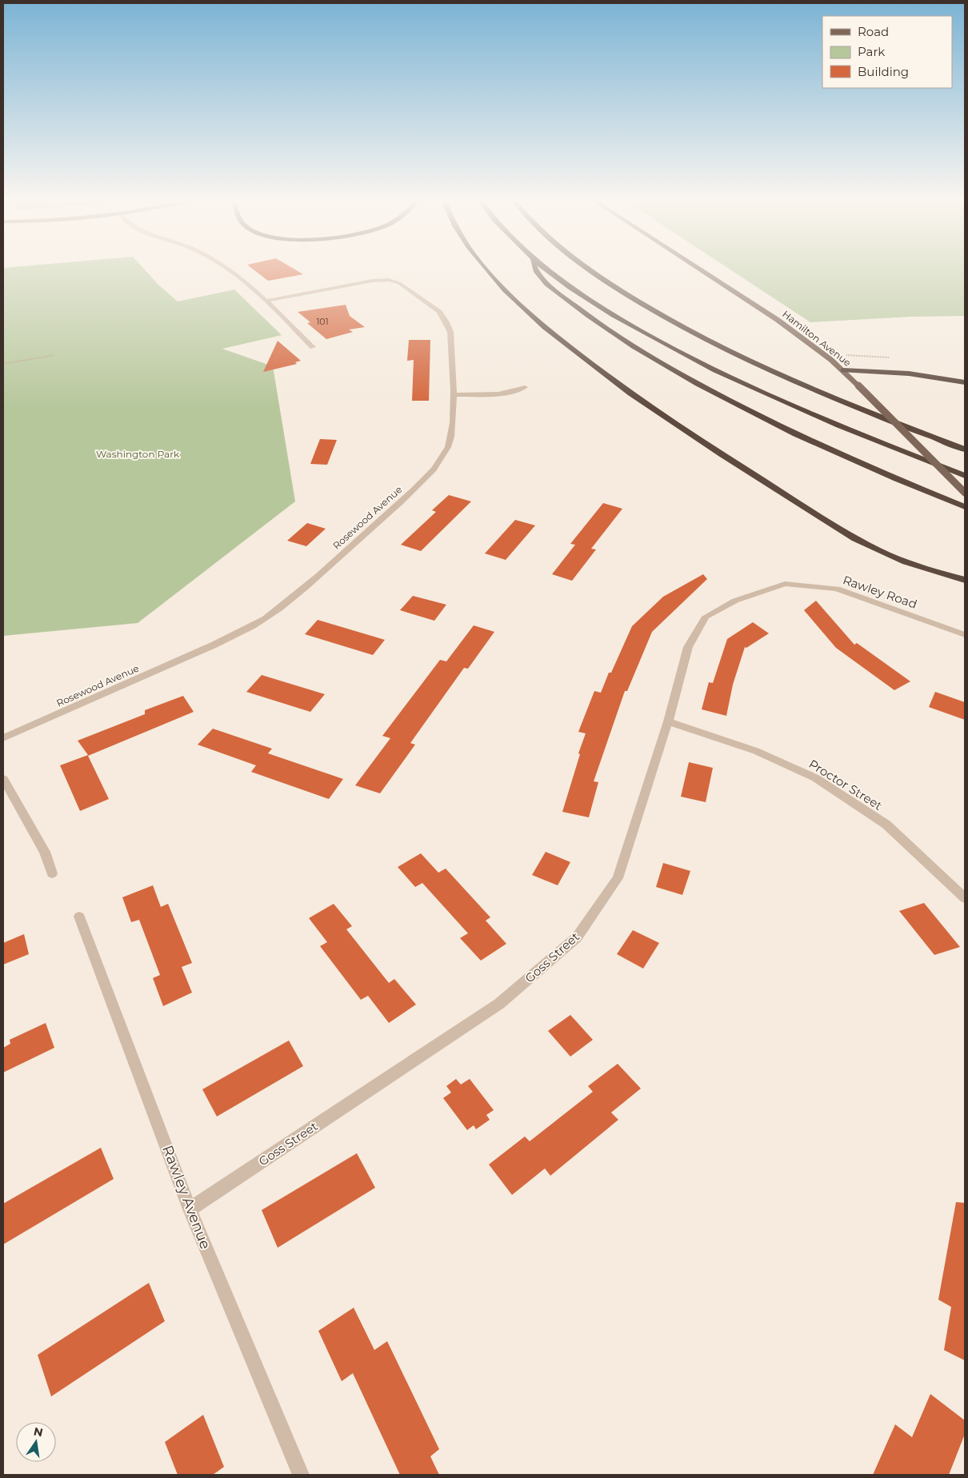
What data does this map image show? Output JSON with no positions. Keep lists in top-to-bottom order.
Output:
{
  "streets": {
    "main road": ["Hamilton Avenue"],
    "street": [
      "Rosewood Avenue",
      "Rawley Road",
      "Proctor Street",
      "Goss Street",
      "Rawley Avenue"
    ]
  },
  "crossings": [
    ["Rawley Road", "Goss Street"],
    ["Proctor Street", "Goss Street"],
    ["Goss Street", "Rawley Avenue"]
  ],
  "parks": ["Washington Park"],
  "house_numbers": ["101"],
  "legend": ["Road", "Park", "Building"],
  "north": "top"
}
